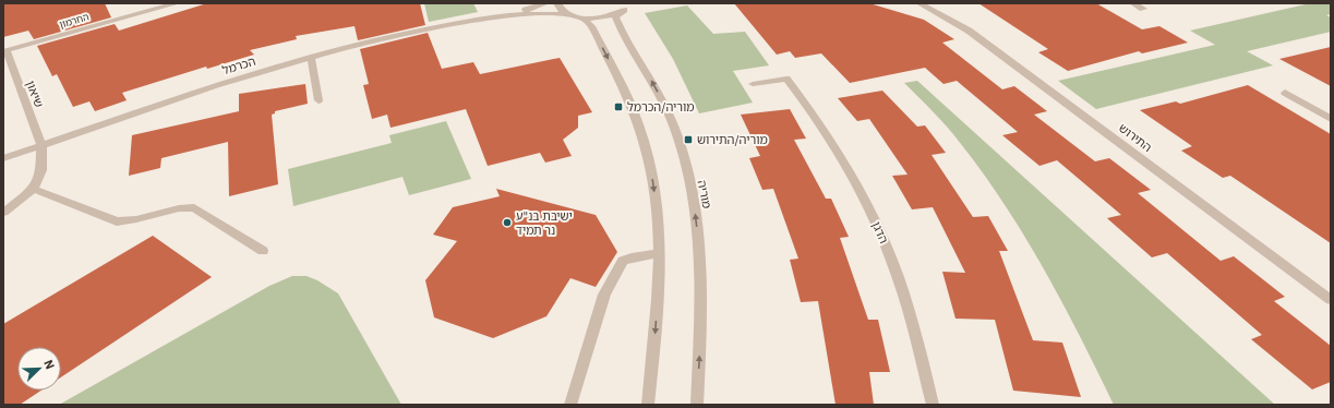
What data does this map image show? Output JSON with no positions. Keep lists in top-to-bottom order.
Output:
{
  "streets": {
    "street": [
      "החרמון",
      "הכרמל",
      "שיאון",
      "התירוש",
      "מוריה",
      "הדגן"
    ]
  },
  "crossings": [
    ["החרמון", "שיאון"],
    ["הכרמל", "שיאון"],
    ["הכרמל", "מוריה"]
  ],
  "places": {
    "transit": ["מוריה/הכרמל", "מוריה/התירוש"],
    "other": ["ישיבת בנ\"ע נר תמיד"]
  },
  "north": "top right"
}
